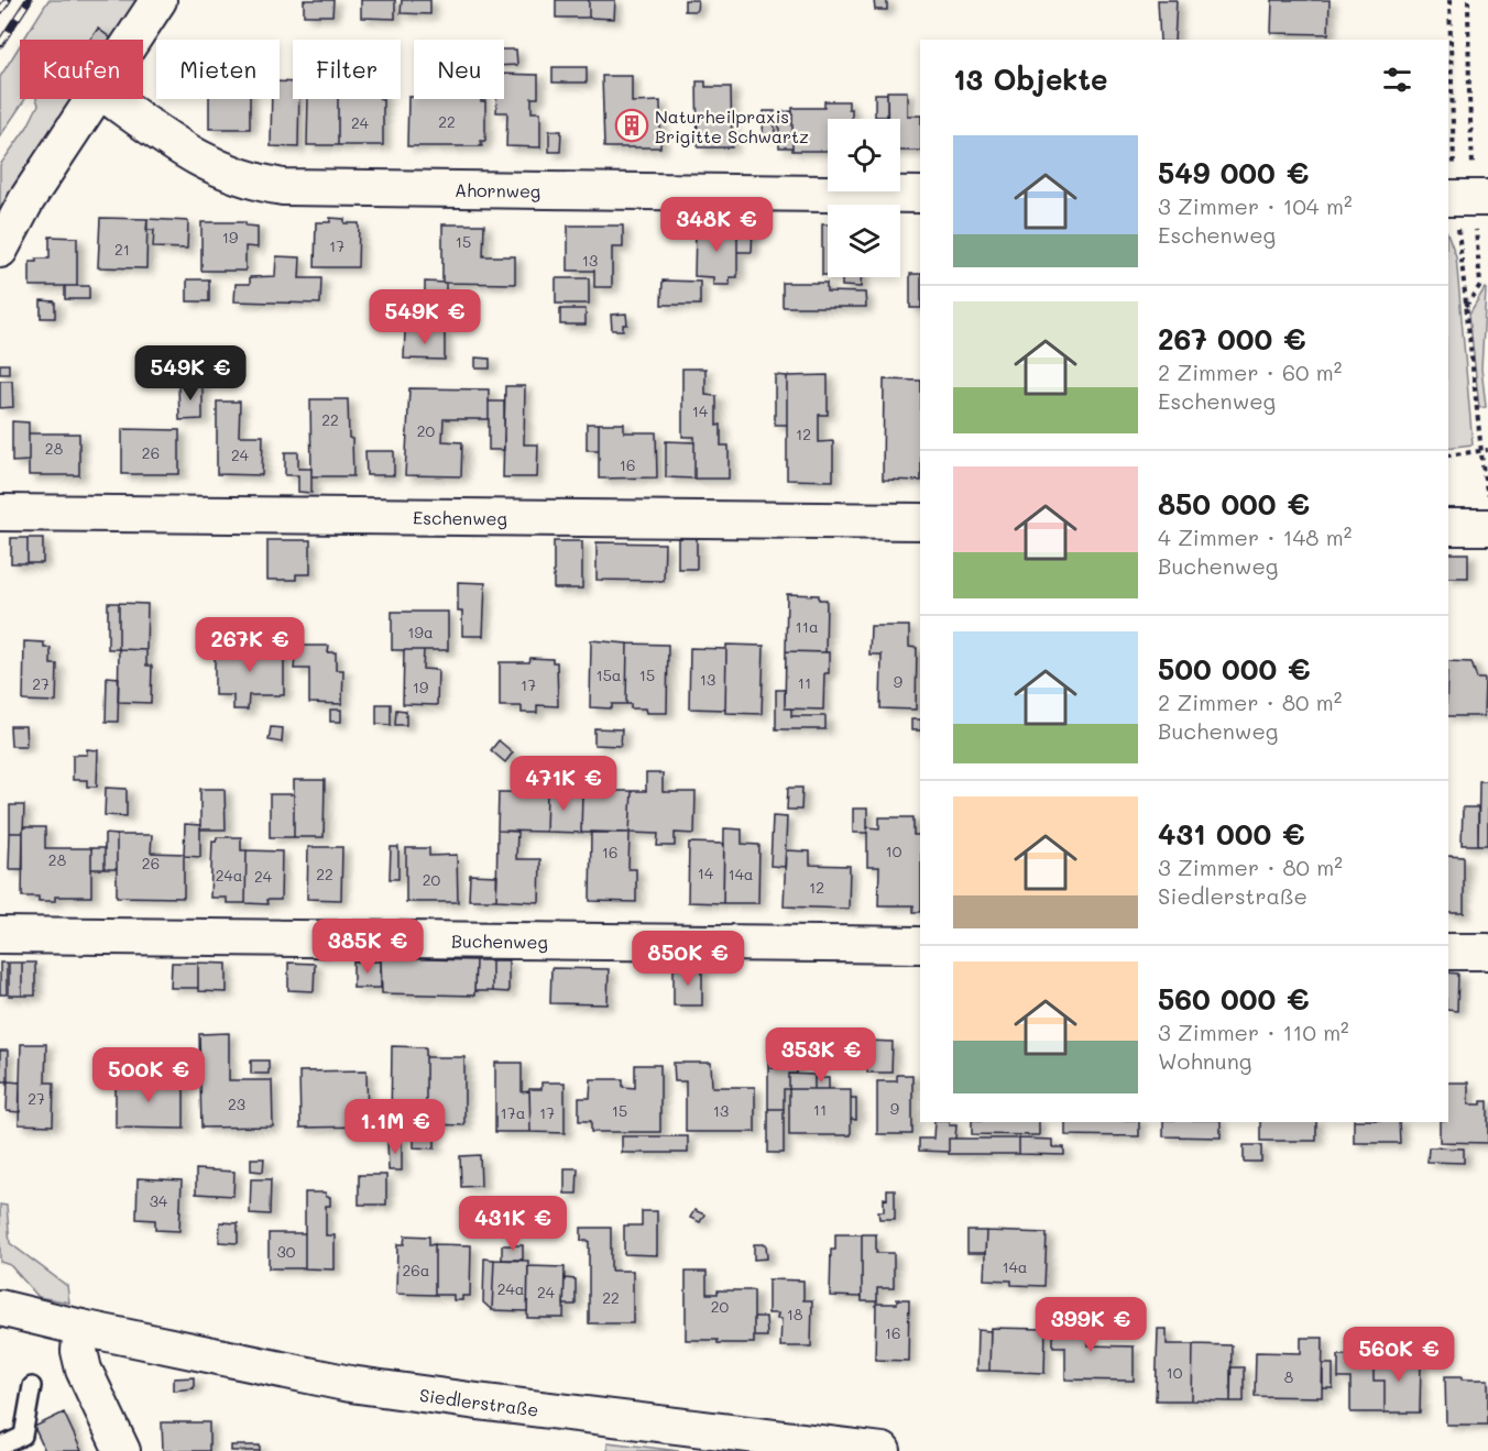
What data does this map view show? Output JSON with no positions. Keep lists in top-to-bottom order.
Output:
{
  "streets": {
    "street": [
      "Ahornweg",
      "Eschenweg",
      "Buchenweg",
      "Siedlerstraße"
    ]
  },
  "places": {
    "building": ["Naturheilpraxis Brigitte Schwartz"]
  },
  "house_numbers": [
    "22",
    "24",
    "19",
    "15",
    "17",
    "21",
    "13",
    "14",
    "22",
    "20",
    "12",
    "28",
    "26",
    "24",
    "16",
    "11a",
    "19a",
    "15a",
    "15",
    "13",
    "9",
    "11",
    "27",
    "17",
    "19",
    "10",
    "16",
    "28",
    "26",
    "14",
    "22",
    "14a",
    "24a",
    "24",
    "20",
    "12",
    "27",
    "23",
    "9",
    "11",
    "15",
    "13",
    "17a",
    "17",
    "34",
    "30",
    "14a",
    "26a",
    "24a",
    "24",
    "22",
    "20",
    "18",
    "16",
    "10",
    "8"
  ],
  "page": {
    "chip": [
      "Kaufen",
      "Mieten",
      "Filter",
      "Neu"
    ],
    "heading": "13 Objekte",
    "list": [
      {
        "name": "549 000 €",
        "note": "3 Zimmer · 104 m² · Eschenweg"
      },
      {
        "name": "267 000 €",
        "note": "2 Zimmer · 60 m² · Eschenweg"
      },
      {
        "name": "850 000 €",
        "note": "4 Zimmer · 148 m² · Buchenweg"
      },
      {
        "name": "500 000 €",
        "note": "2 Zimmer · 80 m² · Buchenweg"
      },
      {
        "name": "431 000 €",
        "note": "3 Zimmer · 80 m² · Siedlerstraße"
      },
      {
        "name": "560 000 €",
        "note": "3 Zimmer · 110 m² · Wohnung"
      }
    ],
    "price": [
      "348K €",
      "549K €",
      "549K €",
      "267K €",
      "471K €",
      "385K €",
      "850K €",
      "353K €",
      "500K €",
      "1.1M €",
      "431K €",
      "399K €",
      "560K €"
    ]
  }
}
